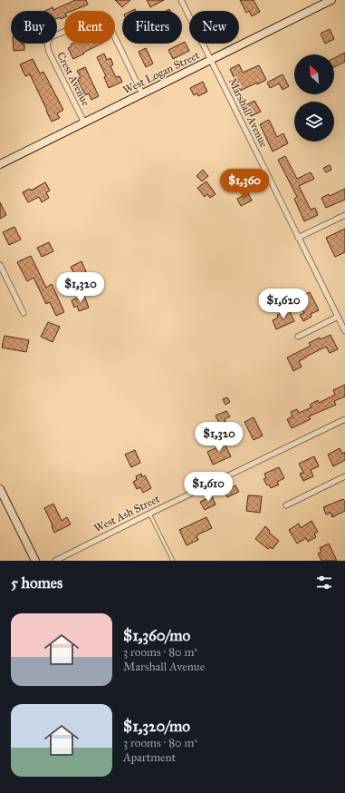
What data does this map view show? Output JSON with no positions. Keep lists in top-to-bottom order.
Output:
{
  "streets": {
    "street": [
      "West Logan Street",
      "Crest Avenue",
      "Marshall Avenue",
      "West Ash Street"
    ]
  },
  "crossings": [
    ["West Logan Street", "Crest Avenue"],
    ["West Logan Street", "Marshall Avenue"]
  ],
  "north": "top left",
  "page": {
    "chip": [
      "Buy",
      "Rent",
      "Filters",
      "New"
    ],
    "price": [
      "$1,360",
      "$1,320",
      "$1,620",
      "$1,320",
      "$1,610"
    ],
    "heading": "5 homes",
    "list": [
      {
        "name": "$1,360/mo",
        "note": "3 rooms · 80 m² · Marshall Avenue"
      },
      {
        "name": "$1,320/mo",
        "note": "3 rooms · 80 m² · Apartment"
      }
    ]
  }
}
